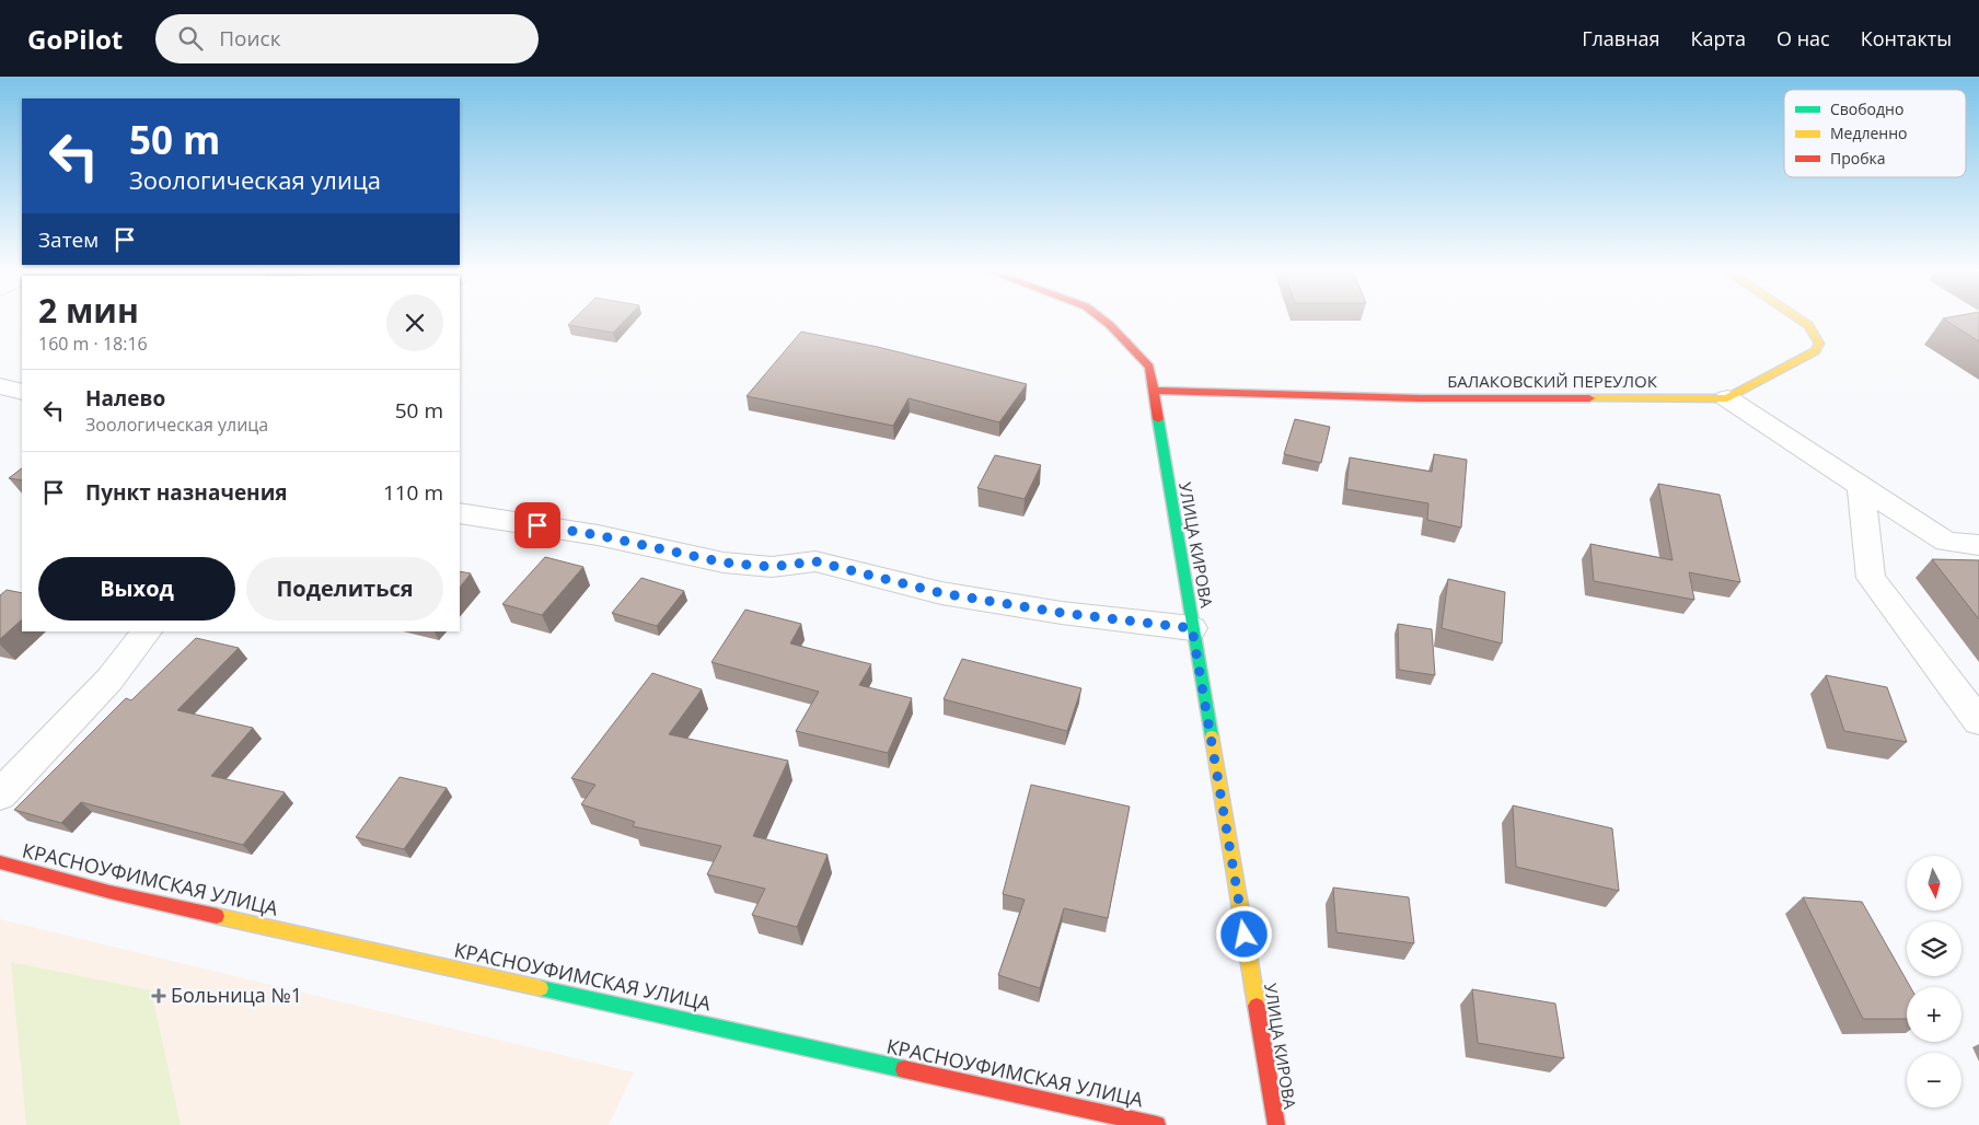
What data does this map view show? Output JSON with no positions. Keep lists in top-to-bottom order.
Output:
{
  "streets": {
    "street": ["БАЛАКОВСКИЙ ПЕРЕУЛОК", "УЛИЦА КИРОВА", "КРАСНОУФИМСКАЯ УЛИЦА"]
  },
  "crossings": [
    ["БАЛАКОВСКИЙ ПЕРЕУЛОК", "УЛИЦА КИРОВА"]
  ],
  "places": {
    "health": ["Больница №1"]
  },
  "legend": ["Свободно", "Медленно", "Пробка"],
  "north": "bottom",
  "page": {
    "header": "GoPilot",
    "search": "Поиск",
    "nav": [
      "Главная",
      "Карта",
      "О нас",
      "Контакты"
    ],
    "turn": ["50 m", "Зоологическая улица"],
    "then": "Затем",
    "heading": ["2 мин", "160 m · 18:16"],
    "list": [
      {
        "name": "Налево",
        "note": "Зоологическая улица",
        "value": "50 m"
      },
      {
        "name": "Пункт назначения",
        "value": "110 m"
      }
    ],
    "buttons": ["Выход", "Поделиться"],
    "map_buttons": ["+", "−"]
  }
}
